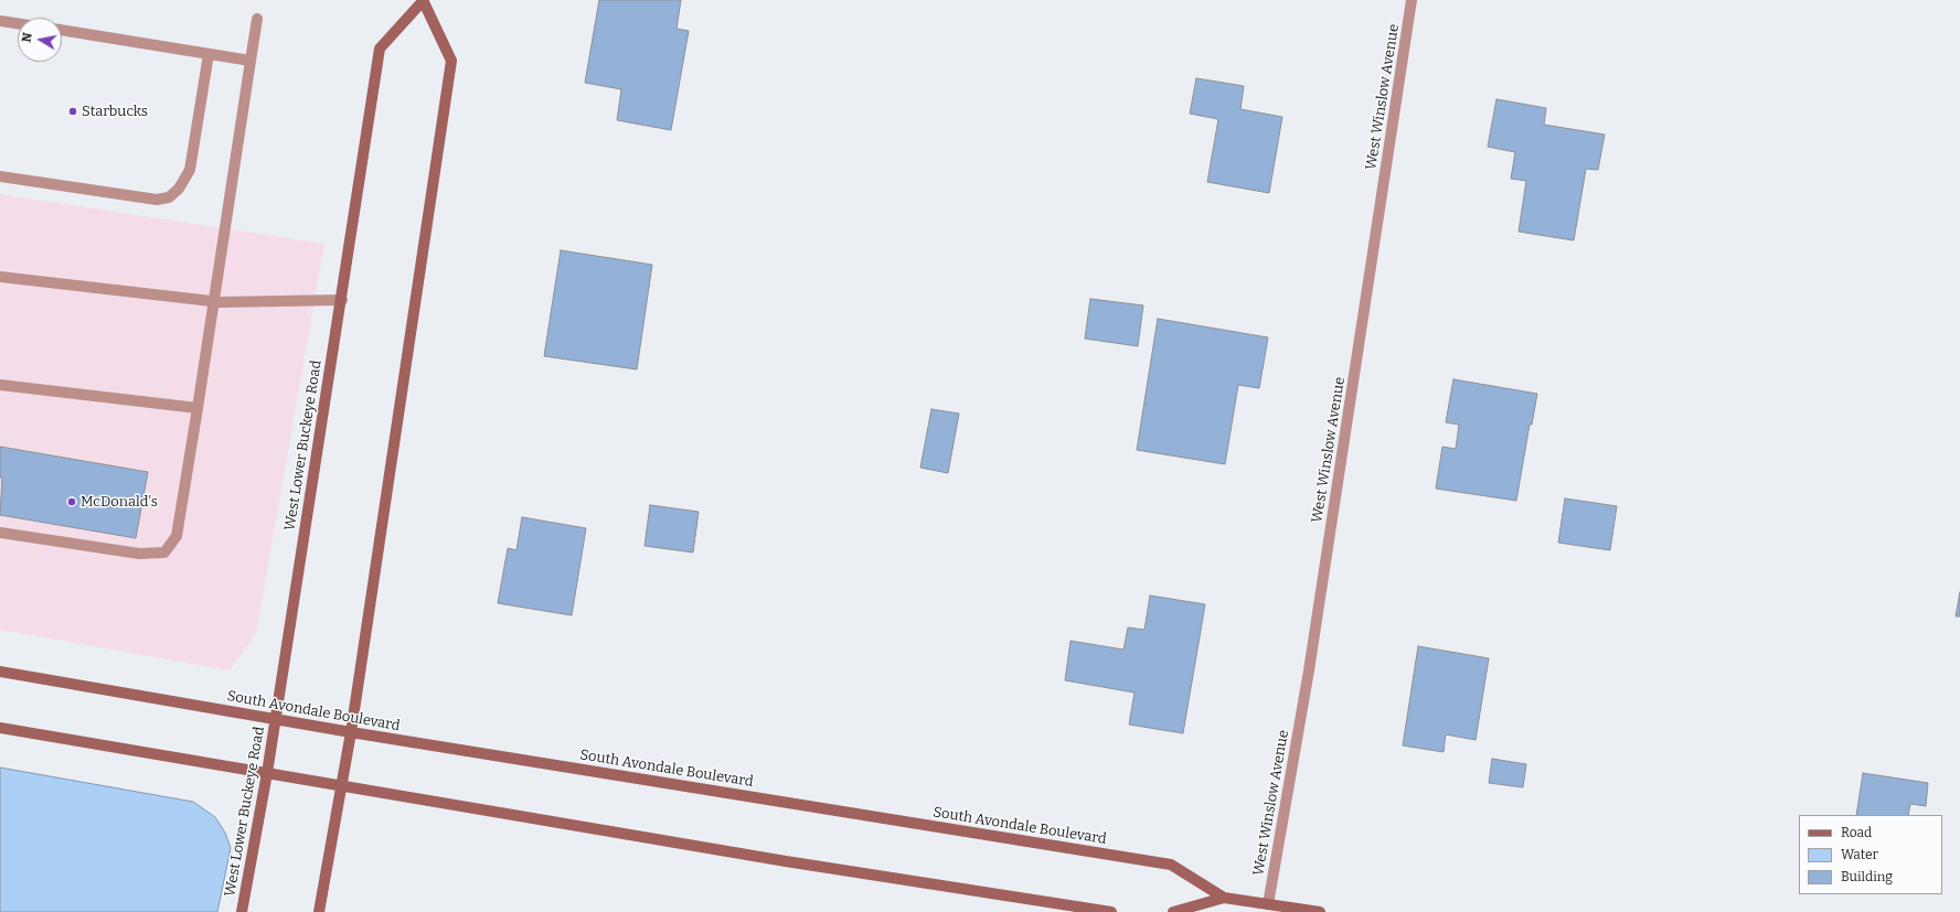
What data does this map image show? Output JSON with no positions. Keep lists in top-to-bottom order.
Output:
{
  "streets": {
    "main road": ["West Lower Buckeye Road", "South Avondale Boulevard"],
    "street": ["West Winslow Avenue"]
  },
  "crossings": [
    ["West Winslow Avenue", "South Avondale Boulevard"],
    ["West Lower Buckeye Road", "South Avondale Boulevard"]
  ],
  "places": ["Starbucks", "McDonald's"],
  "legend": ["Road", "Water", "Building"],
  "north": "left"
}
